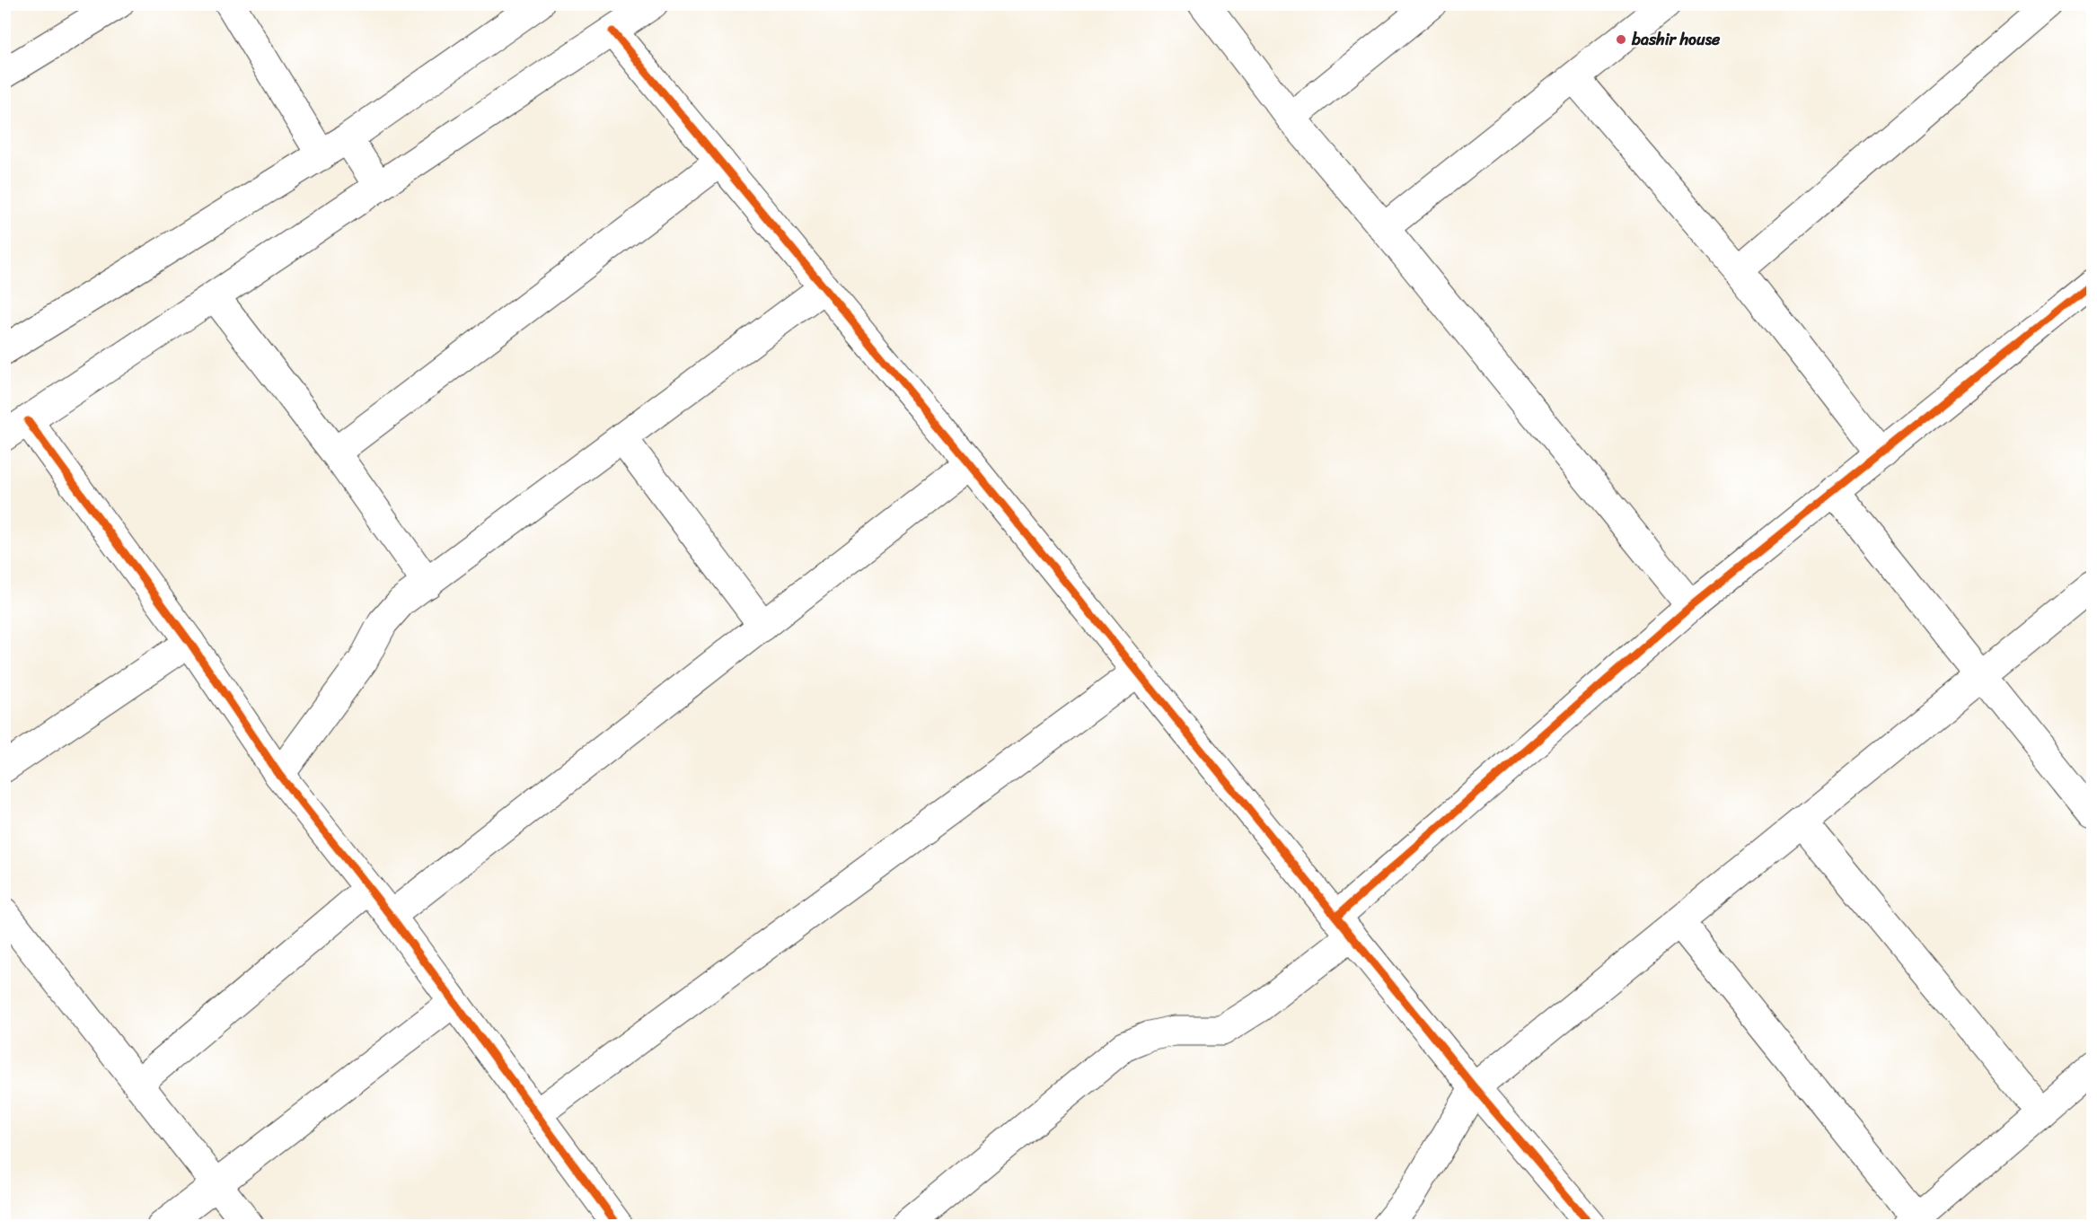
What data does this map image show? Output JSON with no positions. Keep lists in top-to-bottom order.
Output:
{
  "places": ["bashir house"]
}
